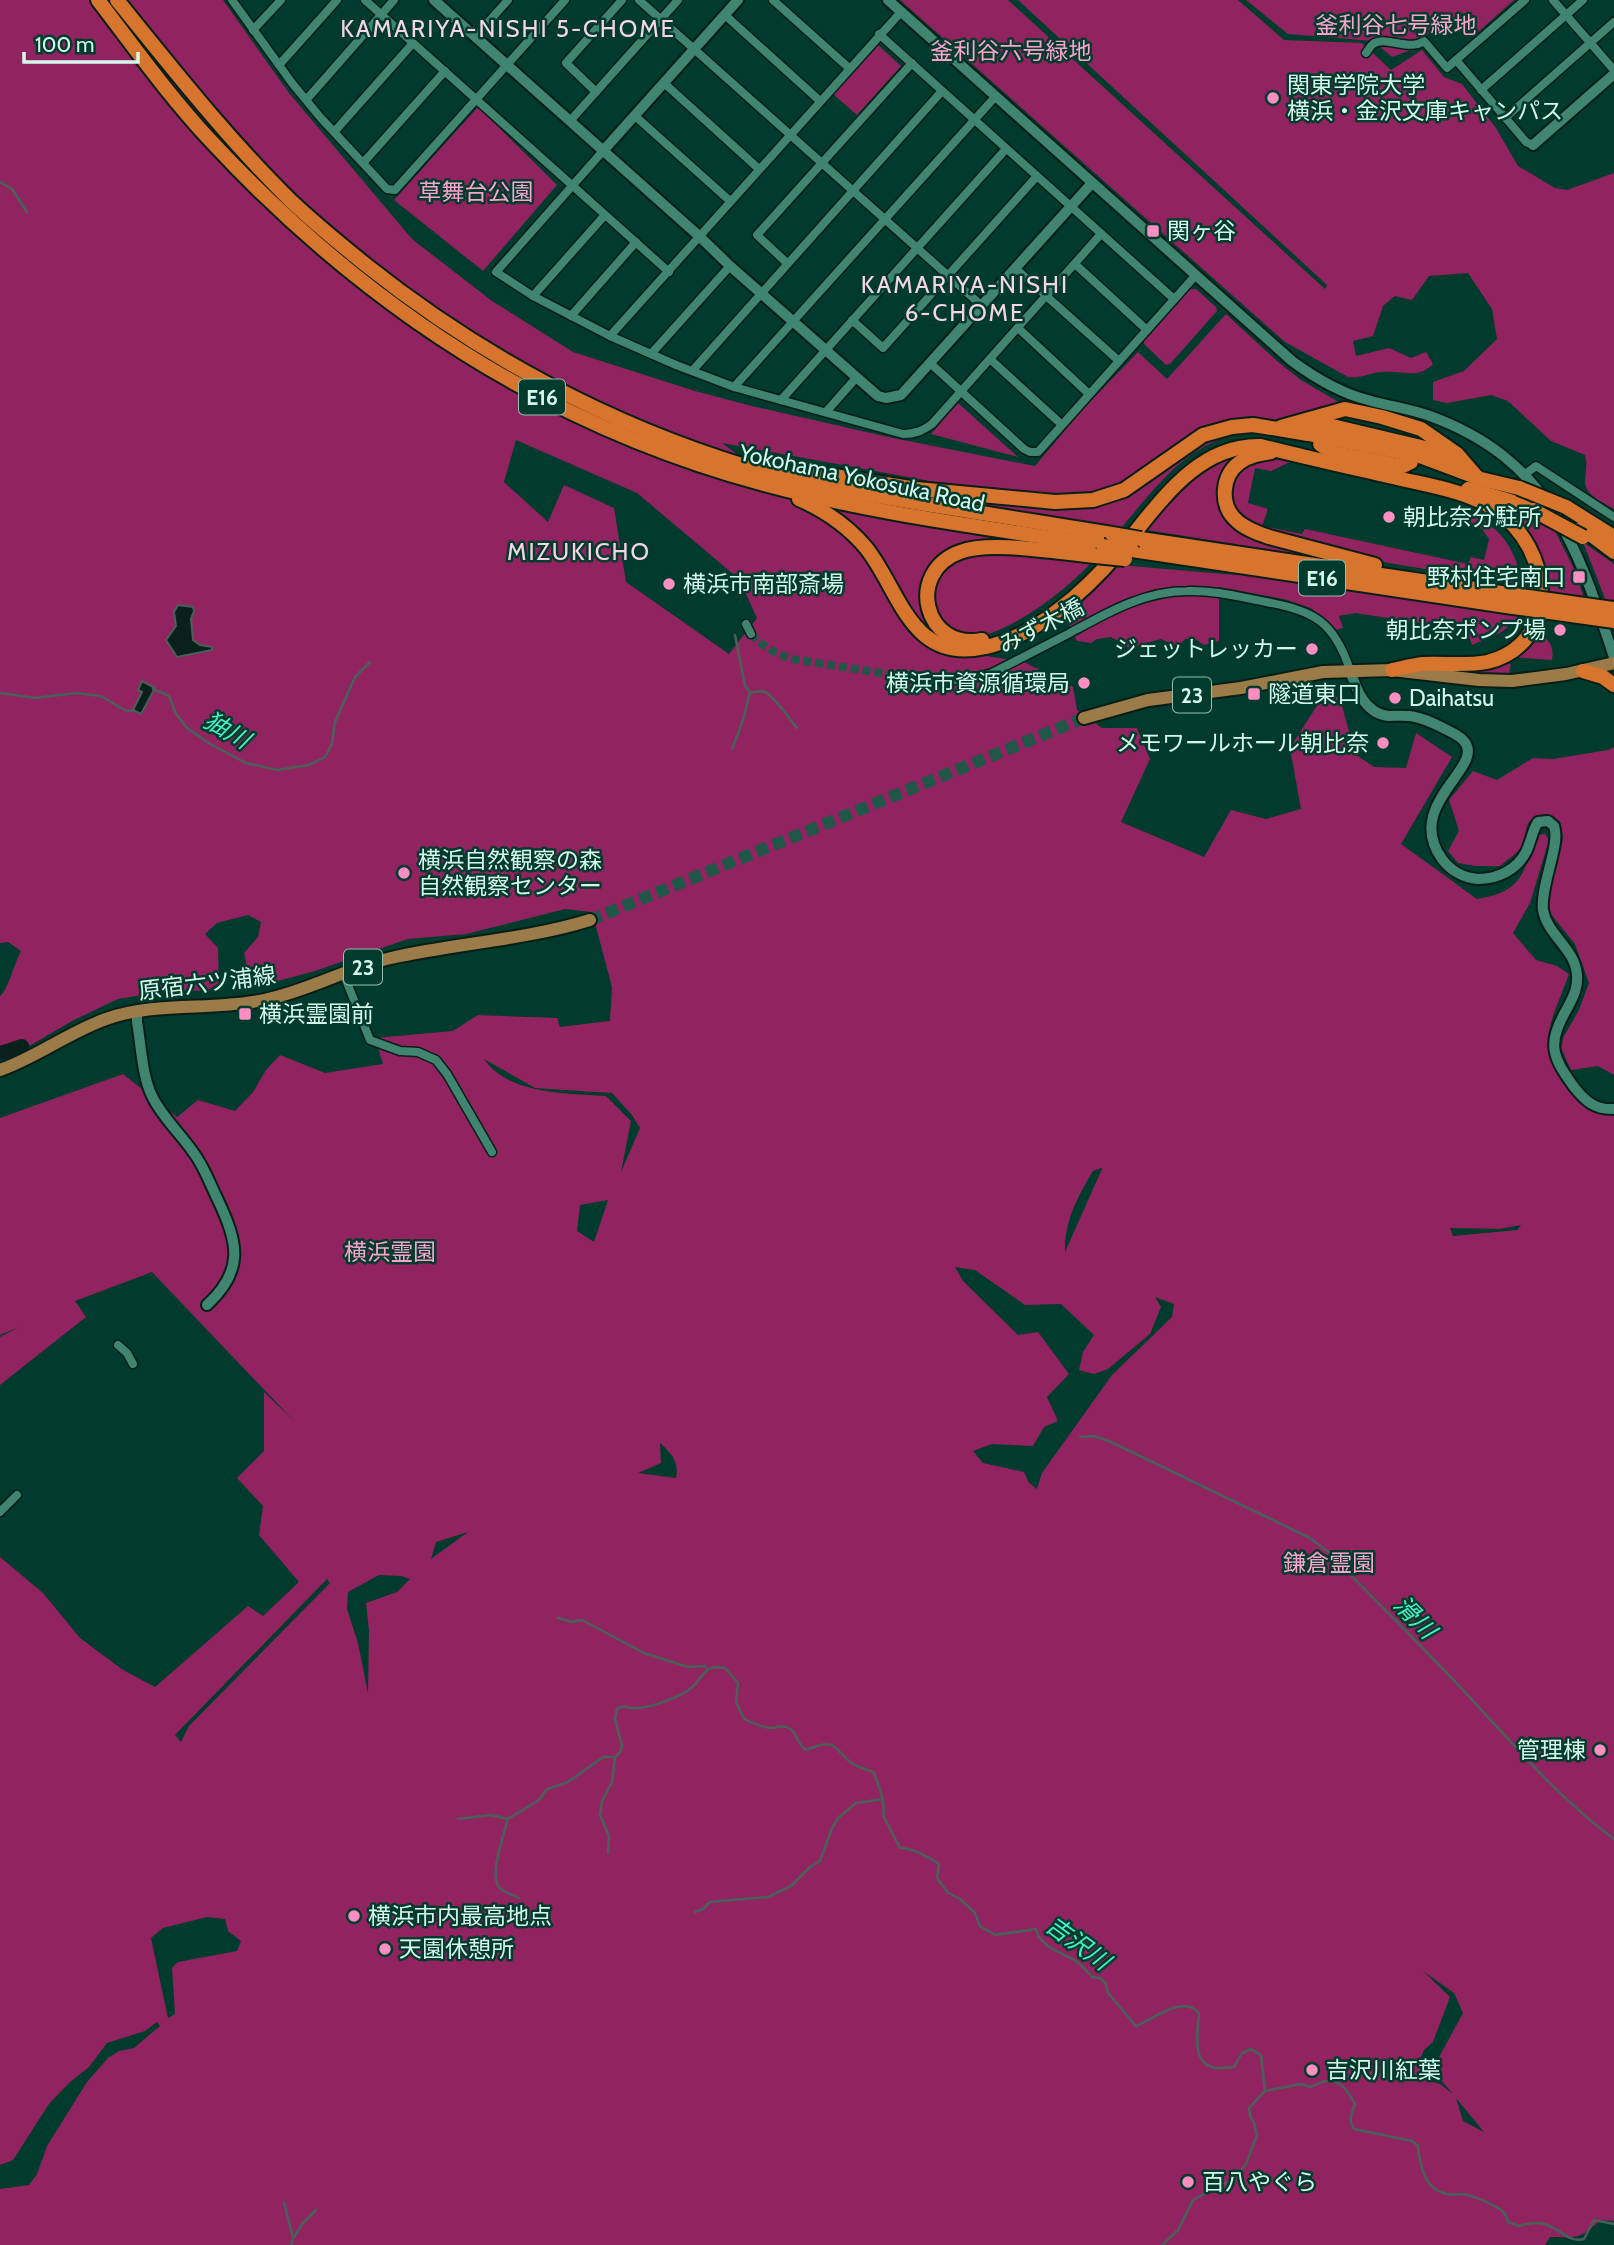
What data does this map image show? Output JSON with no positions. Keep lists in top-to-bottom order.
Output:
{
  "streets": {
    "highway": ["E16", "Yokohama Yokosuka Road"],
    "main road": ["23", "原宿六ツ浦線"],
    "street": ["みず木橋"]
  },
  "crossings": [
    ["みず木橋", "23"]
  ],
  "districts": ["KAMARIYA-NISHI 5-CHOME", "KAMARIYA-NISHI 6-CHOME", "MIZUKICHO"],
  "water": ["㹨川", "滑川", "吉沢川"],
  "parks": [
    "釜利谷七号緑地",
    "釜利谷六号緑地",
    "草舞台公園",
    "横浜霊園",
    "鎌倉霊園"
  ],
  "places": {
    "other": [
      "関東学院大学 横浜・金沢文庫キャンパス",
      "朝比奈分駐所",
      "横浜市南部斎場",
      "朝比奈ポンプ場",
      "ジェットレッカー",
      "横浜市資源循環局",
      "Daihatsu",
      "メモワールホール朝比奈",
      "横浜自然観察の森 自然観察センター",
      "管理棟",
      "横浜市内最高地点",
      "天園休憩所",
      "吉沢川紅葉",
      "百八やぐら"
    ],
    "transit": [
      "関ヶ谷",
      "野村住宅南口",
      "隧道東口",
      "横浜霊園前"
    ]
  },
  "scale_bar": "100 m"
}
